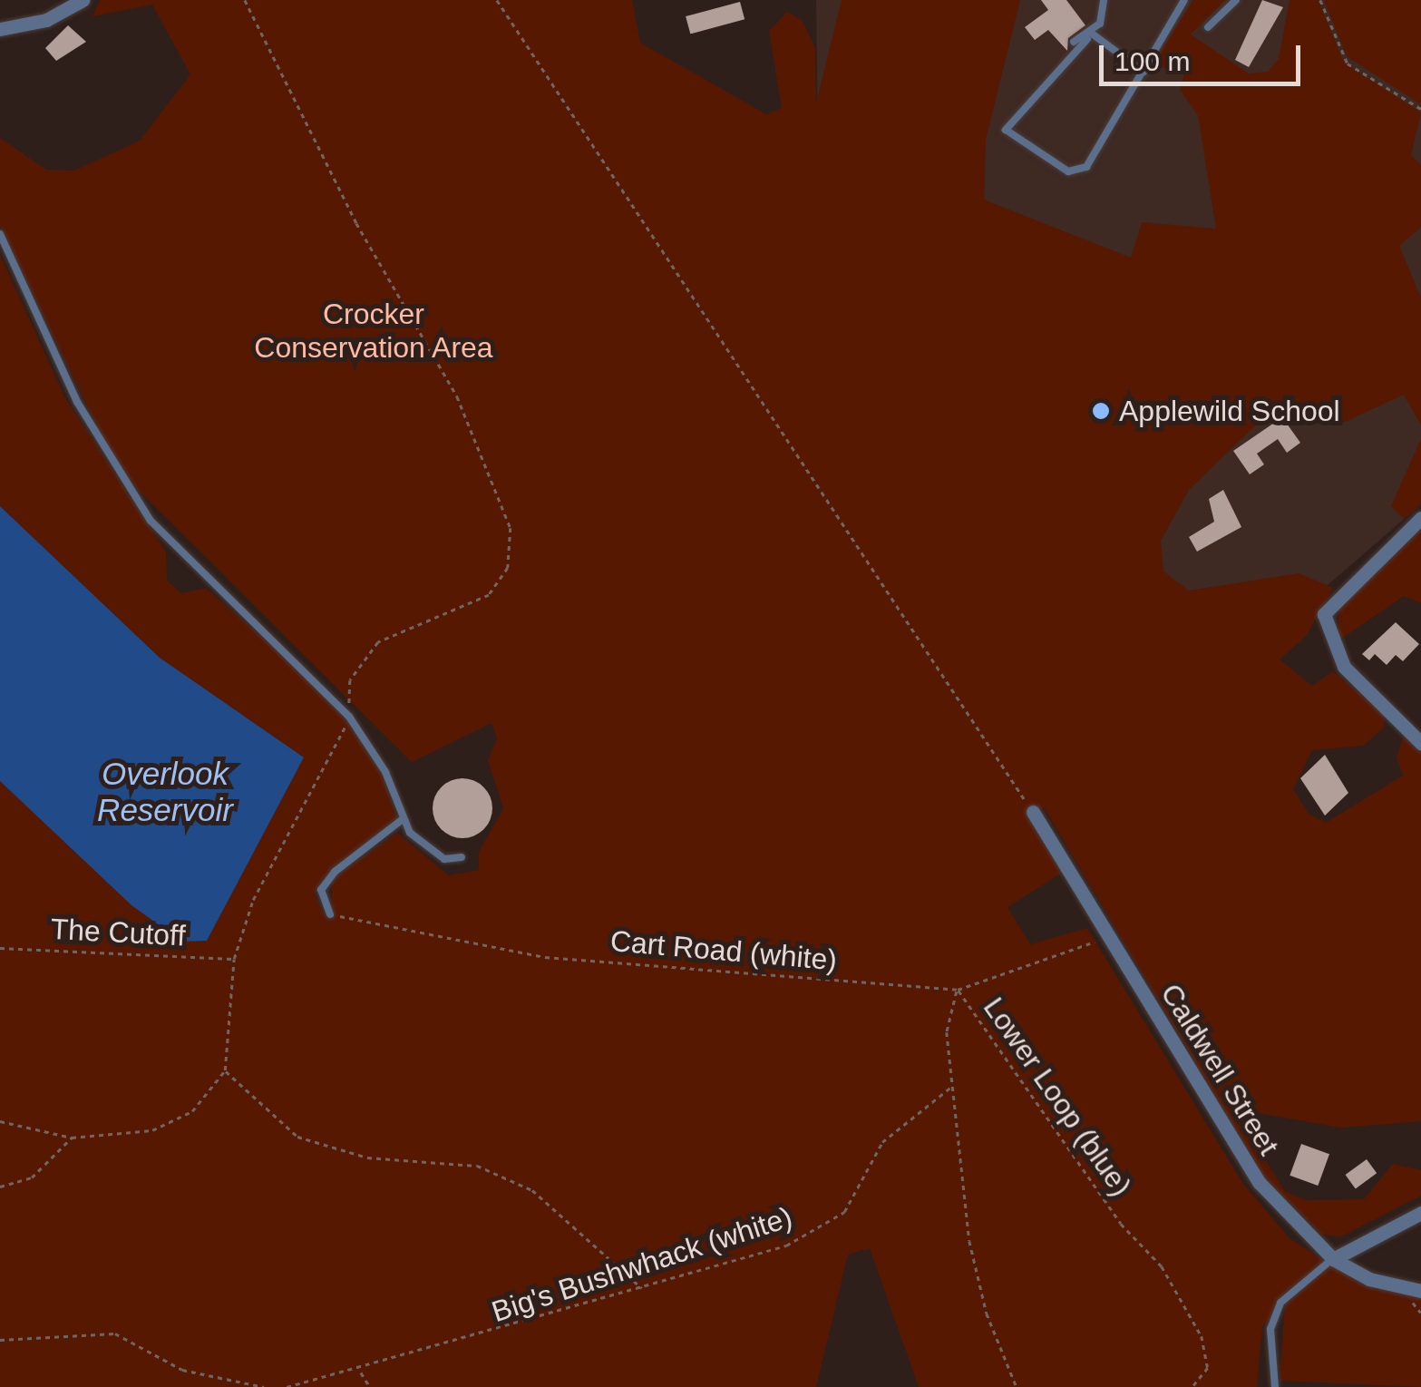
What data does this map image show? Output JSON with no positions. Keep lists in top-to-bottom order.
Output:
{
  "streets": {
    "street": ["Caldwell Street"],
    "path": [
      "The Cutoff",
      "Cart Road (white)",
      "Lower Loop (blue)",
      "Big's Bushwhack (white)"
    ]
  },
  "crossings": [
    ["Cart Road (white)", "Caldwell Street"],
    ["Cart Road (white)", "Lower Loop (blue)"],
    ["Lower Loop (blue)", "Big's Bushwhack (white)"]
  ],
  "water": ["Overlook Reservoir"],
  "parks": ["Crocker Conservation Area"],
  "places": ["Applewild School"],
  "scale_bar": "100 m"
}
